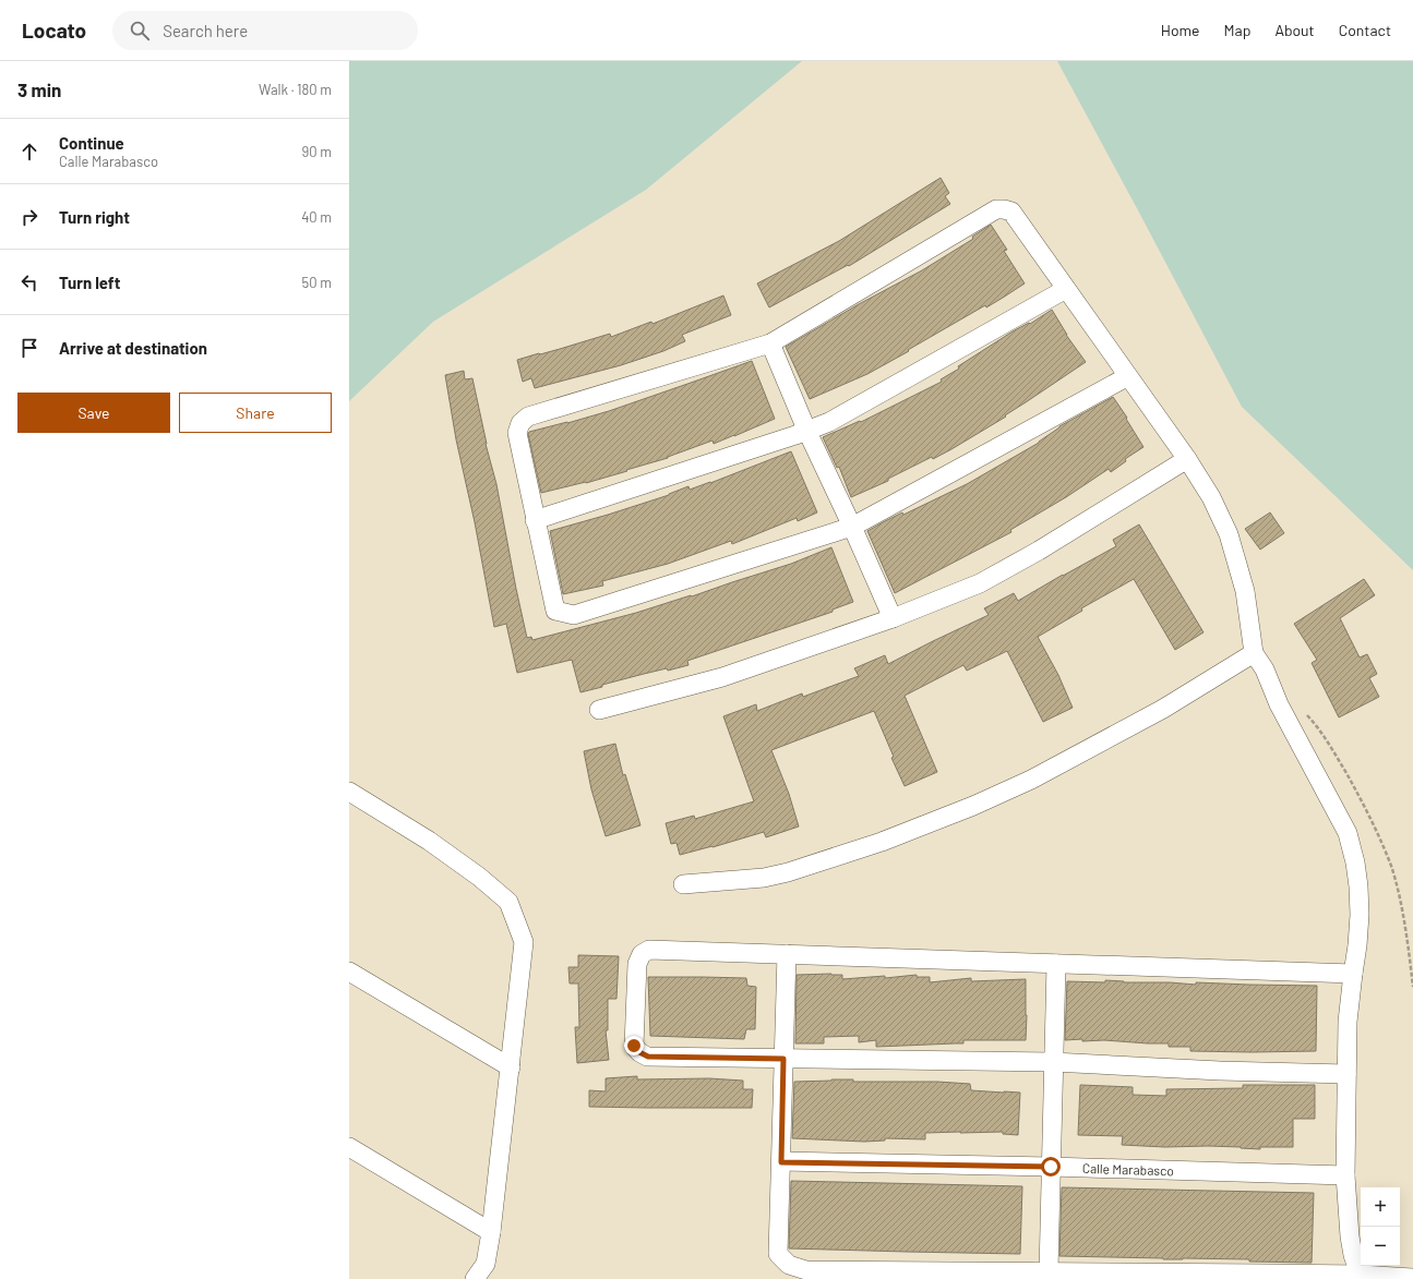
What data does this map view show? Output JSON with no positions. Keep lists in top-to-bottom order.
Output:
{
  "streets": {
    "street": ["Calle Marabasco"]
  },
  "page": {
    "header": "Locato",
    "search": "Search here",
    "nav": [
      "Home",
      "Map",
      "About",
      "Contact"
    ],
    "heading": ["3 min", "Walk · 180 m"],
    "list": [
      ["Continue", "Calle Marabasco", "90 m"],
      ["Turn right", "40 m"],
      ["Turn left", "50 m"],
      "Arrive at destination"
    ],
    "buttons": ["Save", "Share"],
    "map_buttons": ["+", "−"]
  }
}
